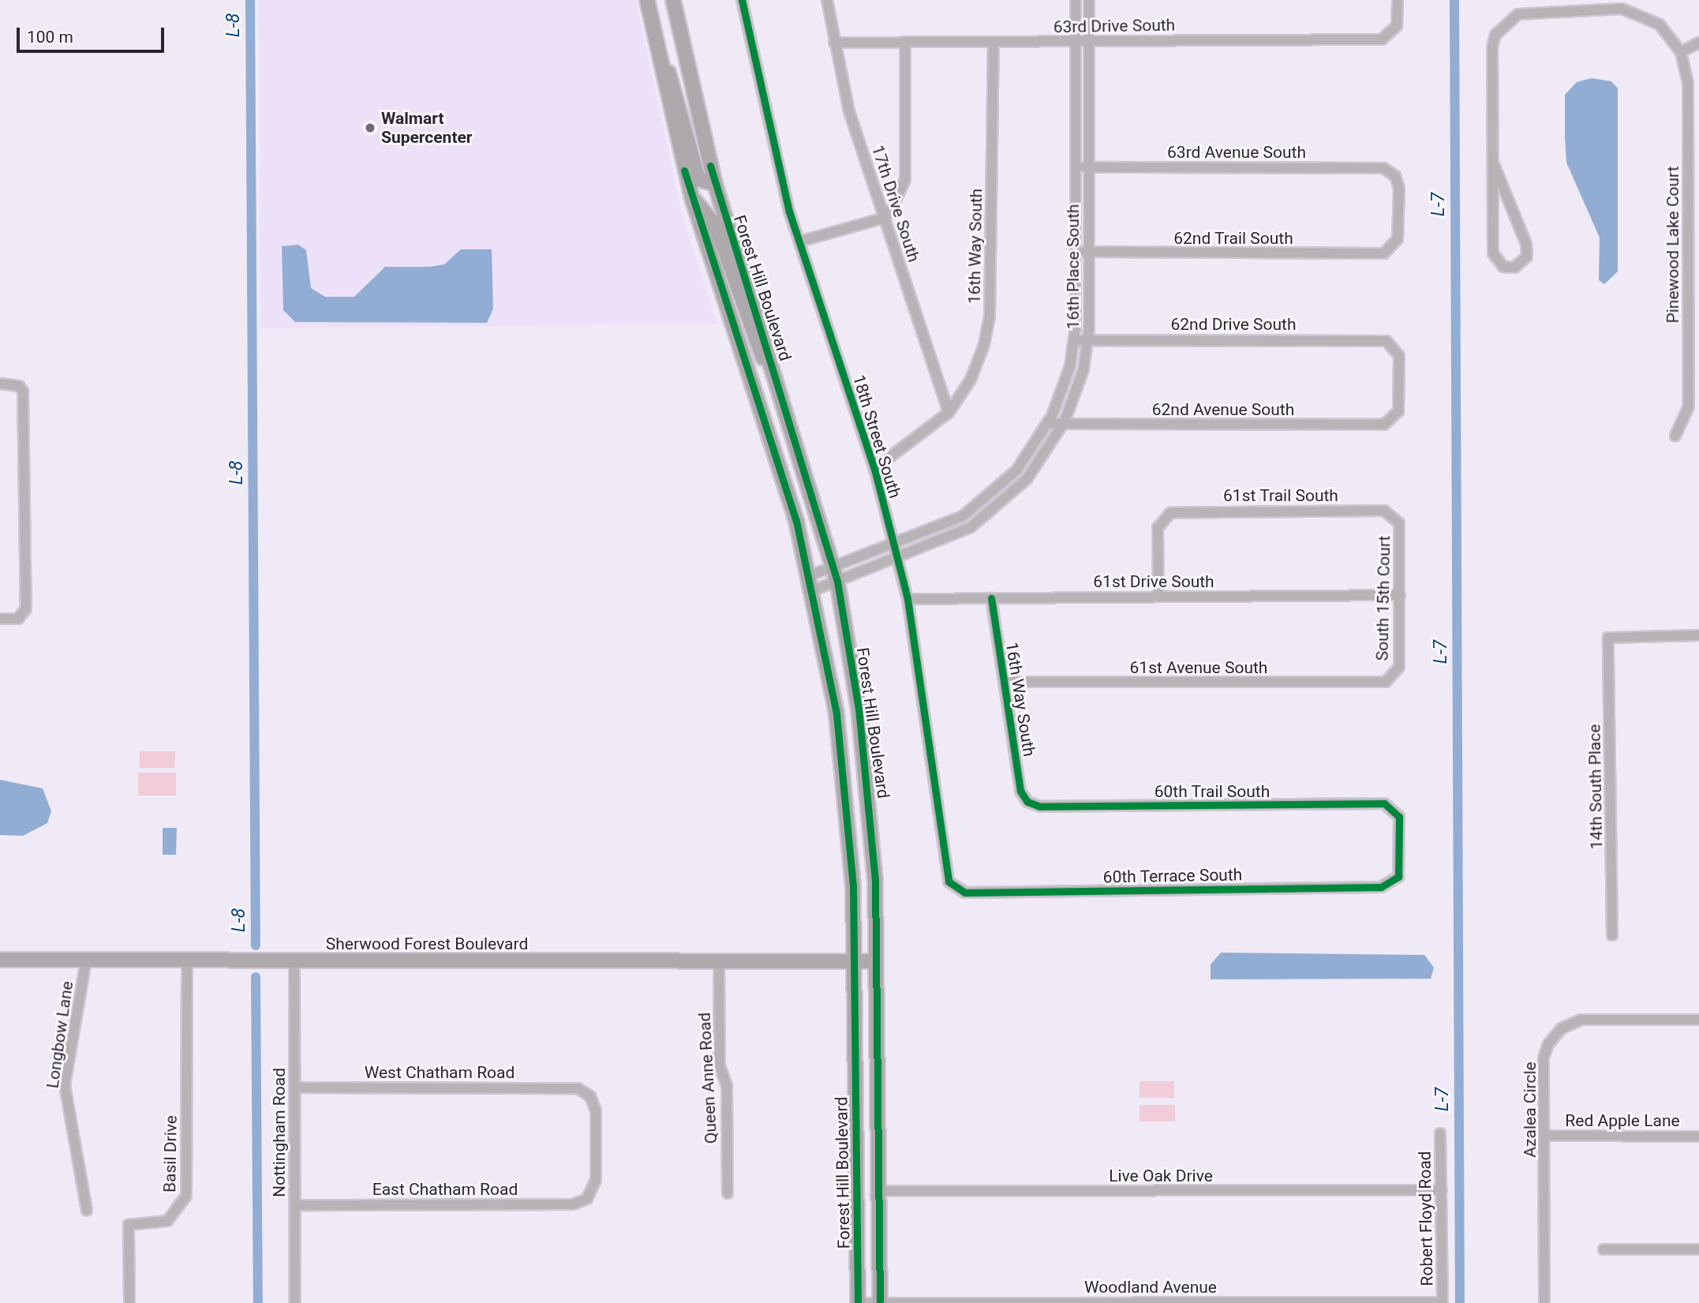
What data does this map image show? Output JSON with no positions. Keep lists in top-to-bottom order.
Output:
{
  "streets": {
    "main road": ["Forest Hill Boulevard", "Sherwood Forest Boulevard"],
    "street": [
      "63rd Drive South",
      "63rd Avenue South",
      "17th Drive South",
      "62nd Trail South",
      "Pinewood Lake Court",
      "16th Way South",
      "16th Place South",
      "62nd Drive South",
      "62nd Avenue South",
      "18th Street South",
      "61st Trail South",
      "61st Drive South",
      "South 15th Court",
      "61st Avenue South",
      "14th South Place",
      "60th Trail South",
      "60th Terrace South",
      "Longbow Lane",
      "West Chatham Road",
      "Queen Anne Road",
      "Azalea Circle",
      "Red Apple Lane",
      "Nottingham Road",
      "Basil Drive",
      "Live Oak Drive",
      "East Chatham Road",
      "Robert Floyd Road",
      "Woodland Avenue"
    ]
  },
  "crossings": [
    ["63rd Drive South", "17th Drive South"],
    ["63rd Drive South", "16th Way South"],
    ["63rd Drive South", "16th Place South"],
    ["63rd Avenue South", "62nd Trail South"],
    ["63rd Avenue South", "16th Place South"],
    ["17th Drive South", "16th Way South"],
    ["62nd Trail South", "16th Place South"],
    ["16th Way South", "18th Street South"],
    ["16th Way South", "61st Drive South"],
    ["16th Way South", "61st Avenue South"],
    ["16th Way South", "60th Trail South"],
    ["16th Place South", "Forest Hill Boulevard"],
    ["16th Place South", "62nd Drive South"],
    ["16th Place South", "62nd Avenue South"],
    ["16th Place South", "18th Street South"],
    ["Forest Hill Boulevard", "Sherwood Forest Boulevard"],
    ["Forest Hill Boulevard", "Live Oak Drive"],
    ["Forest Hill Boulevard", "Woodland Avenue"],
    ["62nd Drive South", "62nd Avenue South"],
    ["18th Street South", "61st Drive South"],
    ["18th Street South", "60th Terrace South"],
    ["61st Trail South", "61st Drive South"],
    ["61st Trail South", "South 15th Court"],
    ["61st Drive South", "South 15th Court"],
    ["South 15th Court", "61st Avenue South"],
    ["60th Trail South", "60th Terrace South"],
    ["Sherwood Forest Boulevard", "Longbow Lane"],
    ["Sherwood Forest Boulevard", "Queen Anne Road"],
    ["Sherwood Forest Boulevard", "Nottingham Road"],
    ["Sherwood Forest Boulevard", "Basil Drive"],
    ["West Chatham Road", "Nottingham Road"],
    ["West Chatham Road", "East Chatham Road"],
    ["Azalea Circle", "Red Apple Lane"],
    ["Nottingham Road", "East Chatham Road"],
    ["Live Oak Drive", "Robert Floyd Road"],
    ["Robert Floyd Road", "Woodland Avenue"]
  ],
  "water": ["L-8", "L-7"],
  "places": ["Walmart Supercenter"],
  "scale_bar": "100 m"
}
